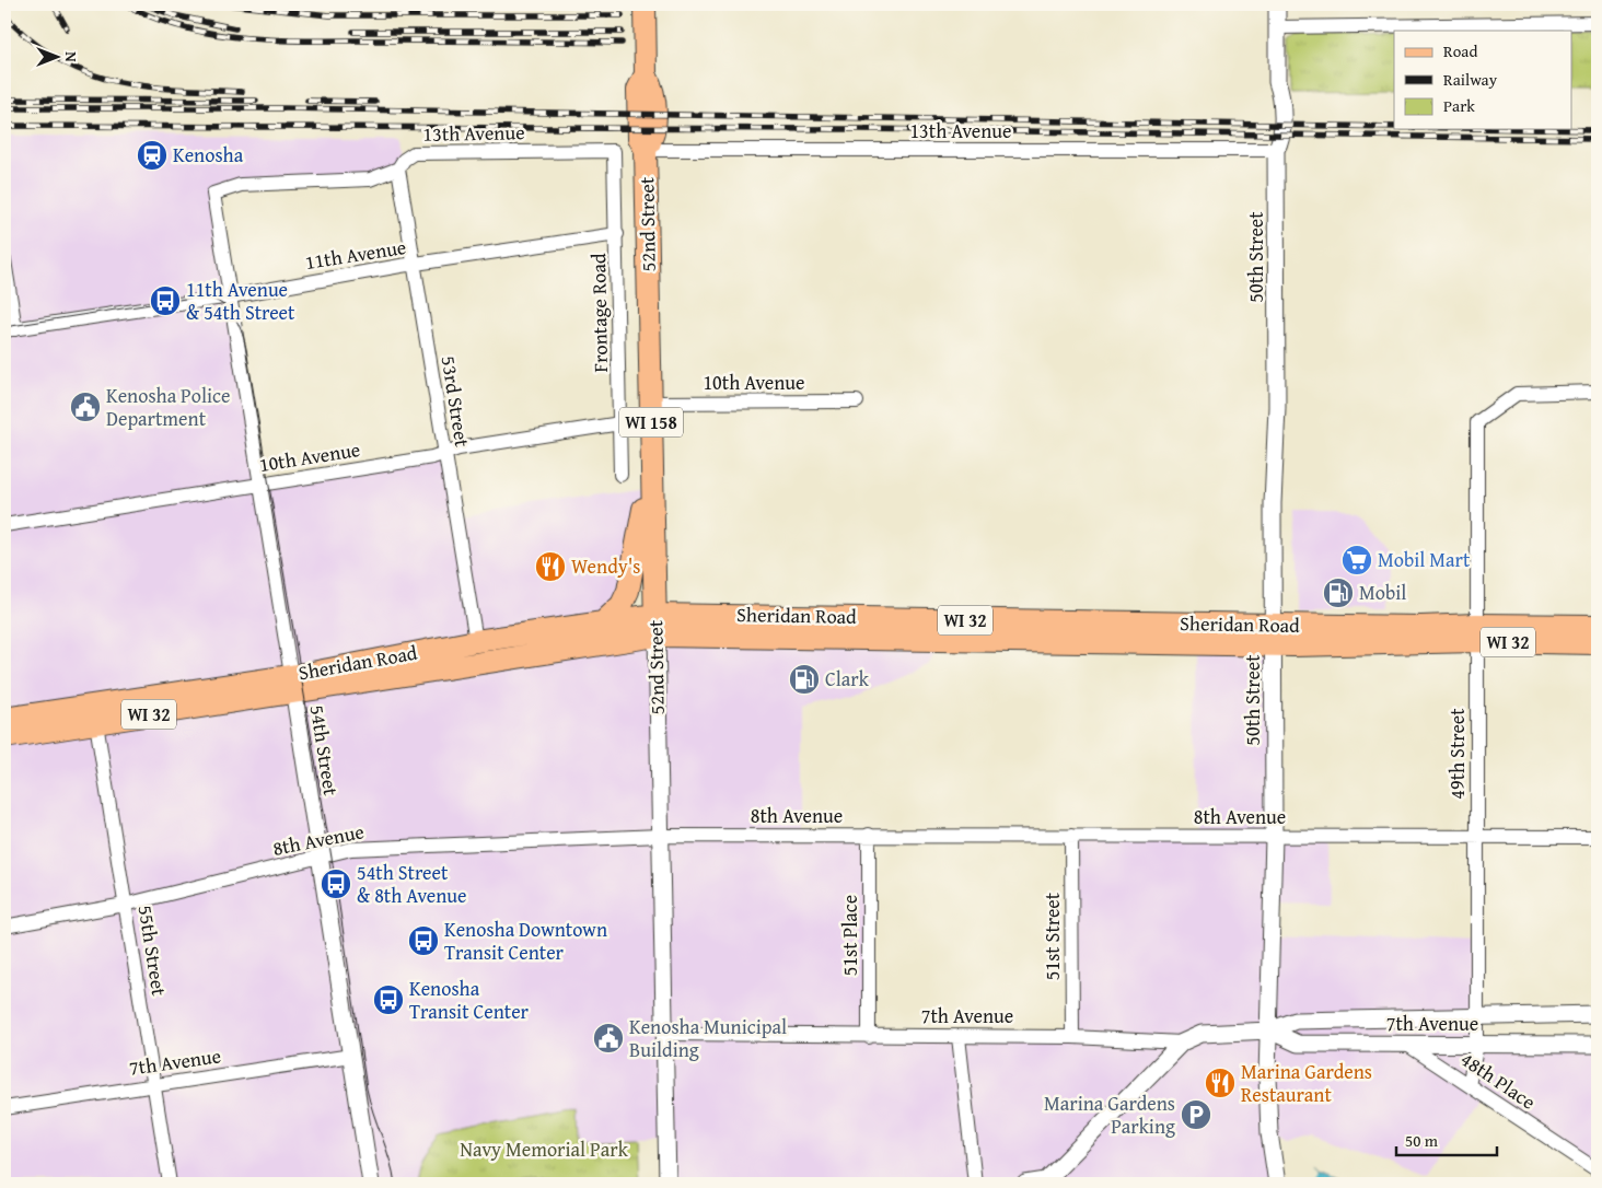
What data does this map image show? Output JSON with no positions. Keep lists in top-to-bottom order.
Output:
{
  "streets": {
    "main road": [
      "52nd Street",
      "WI 158",
      "Sheridan Road",
      "WI 32"
    ],
    "street": [
      "13th Avenue",
      "11th Avenue",
      "50th Street",
      "Frontage Road",
      "10th Avenue",
      "53rd Street",
      "54th Street",
      "49th Street",
      "8th Avenue",
      "51st Place",
      "51st Street",
      "55th Street",
      "7th Avenue",
      "48th Place"
    ]
  },
  "crossings": [
    ["13th Avenue", "52nd Street"],
    ["13th Avenue", "50th Street"],
    ["13th Avenue", "Frontage Road"],
    ["13th Avenue", "53rd Street"],
    ["13th Avenue", "54th Street"],
    ["52nd Street", "10th Avenue"],
    ["52nd Street", "Sheridan Road"],
    ["52nd Street", "8th Avenue"],
    ["52nd Street", "7th Avenue"],
    ["11th Avenue", "Frontage Road"],
    ["11th Avenue", "53rd Street"],
    ["11th Avenue", "54th Street"],
    ["50th Street", "Sheridan Road"],
    ["50th Street", "8th Avenue"],
    ["50th Street", "7th Avenue"],
    ["Frontage Road", "10th Avenue"],
    ["10th Avenue", "53rd Street"],
    ["10th Avenue", "54th Street"],
    ["53rd Street", "Sheridan Road"],
    ["Sheridan Road", "54th Street"],
    ["Sheridan Road", "49th Street"],
    ["Sheridan Road", "55th Street"],
    ["54th Street", "8th Avenue"],
    ["54th Street", "7th Avenue"],
    ["49th Street", "8th Avenue"],
    ["49th Street", "7th Avenue"],
    ["49th Street", "48th Place"],
    ["8th Avenue", "51st Place"],
    ["8th Avenue", "51st Street"],
    ["8th Avenue", "55th Street"],
    ["51st Place", "7th Avenue"],
    ["51st Street", "7th Avenue"],
    ["55th Street", "7th Avenue"],
    ["7th Avenue", "48th Place"]
  ],
  "parks": ["Navy Memorial Park"],
  "places": {
    "station": ["Kenosha"],
    "bus stop": [
      "11th Avenue & 54th Street",
      "54th Street & 8th Avenue",
      "Kenosha Downtown Transit Center",
      "Kenosha Transit Center"
    ],
    "public building": ["Kenosha Police Department", "Kenosha Municipal Building"],
    "supermarket": ["Mobil Mart"],
    "restaurant": ["Wendy's", "Marina Gardens Restaurant"],
    "fuel station": ["Mobil", "Clark"],
    "parking": ["Marina Gardens Parking"]
  },
  "legend": ["Road", "Railway", "Park"],
  "scale_bar": "50 m",
  "north": "right"
}
